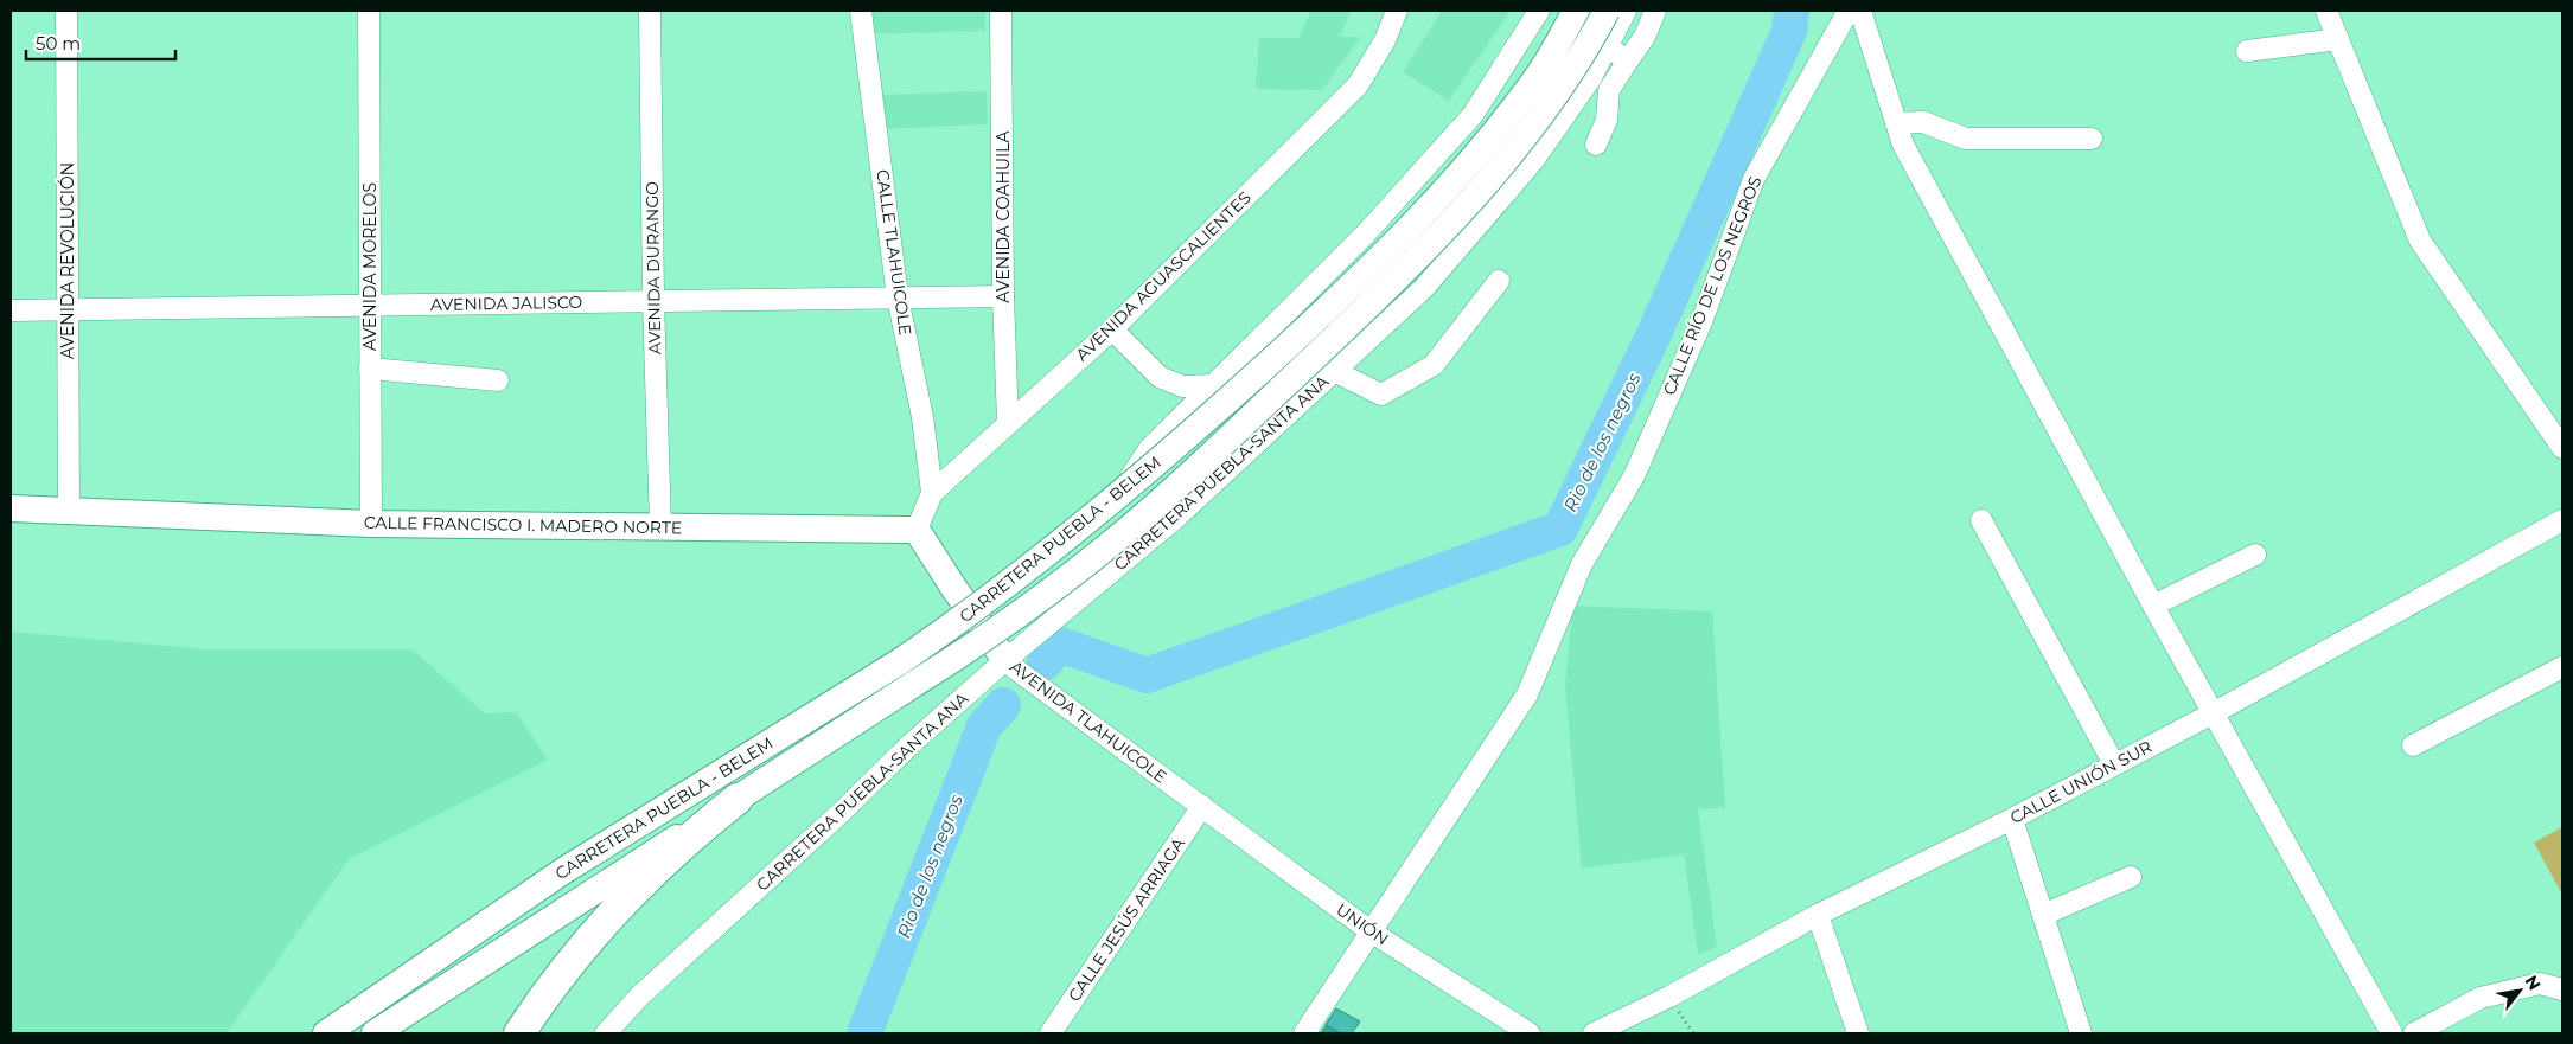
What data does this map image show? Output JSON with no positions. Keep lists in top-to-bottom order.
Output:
{
  "streets": {
    "main road": ["CALLE FRANCISCO I. MADERO NORTE", "CARRETERA PUEBLA - BELEM", "AVENIDA TLAHUICOLE"],
    "street": [
      "AVENIDA COAHUILA",
      "CALLE TLAHUICOLE",
      "AVENIDA REVOLUCIÓN",
      "AVENIDA MORELOS",
      "AVENIDA DURANGO",
      "AVENIDA AGUASCALIENTES",
      "CALLE RÍO DE LOS NEGROS",
      "AVENIDA JALISCO",
      "CARRETERA PUEBLA-SANTA ANA",
      "CALLE UNIÓN SUR",
      "CALLE JESÚS ARRIAGA",
      "UNIÓN"
    ]
  },
  "crossings": [
    ["AVENIDA COAHUILA", "AVENIDA AGUASCALIENTES"],
    ["AVENIDA COAHUILA", "AVENIDA JALISCO"],
    ["CALLE TLAHUICOLE", "AVENIDA AGUASCALIENTES"],
    ["CALLE TLAHUICOLE", "AVENIDA JALISCO"],
    ["AVENIDA REVOLUCIÓN", "AVENIDA JALISCO"],
    ["AVENIDA REVOLUCIÓN", "CALLE FRANCISCO I. MADERO NORTE"],
    ["AVENIDA MORELOS", "AVENIDA JALISCO"],
    ["AVENIDA MORELOS", "CALLE FRANCISCO I. MADERO NORTE"],
    ["AVENIDA DURANGO", "AVENIDA JALISCO"],
    ["AVENIDA DURANGO", "CALLE FRANCISCO I. MADERO NORTE"],
    ["AVENIDA AGUASCALIENTES", "CALLE FRANCISCO I. MADERO NORTE"],
    ["AVENIDA AGUASCALIENTES", "AVENIDA TLAHUICOLE"],
    ["CALLE RÍO DE LOS NEGROS", "UNIÓN"],
    ["CARRETERA PUEBLA-SANTA ANA", "AVENIDA TLAHUICOLE"],
    ["CALLE FRANCISCO I. MADERO NORTE", "AVENIDA TLAHUICOLE"],
    ["AVENIDA TLAHUICOLE", "CALLE JESÚS ARRIAGA"],
    ["AVENIDA TLAHUICOLE", "UNIÓN"],
    ["CALLE JESÚS ARRIAGA", "UNIÓN"]
  ],
  "water": ["Rio de los negros"],
  "scale_bar": "50 m",
  "north": "top right"
}
